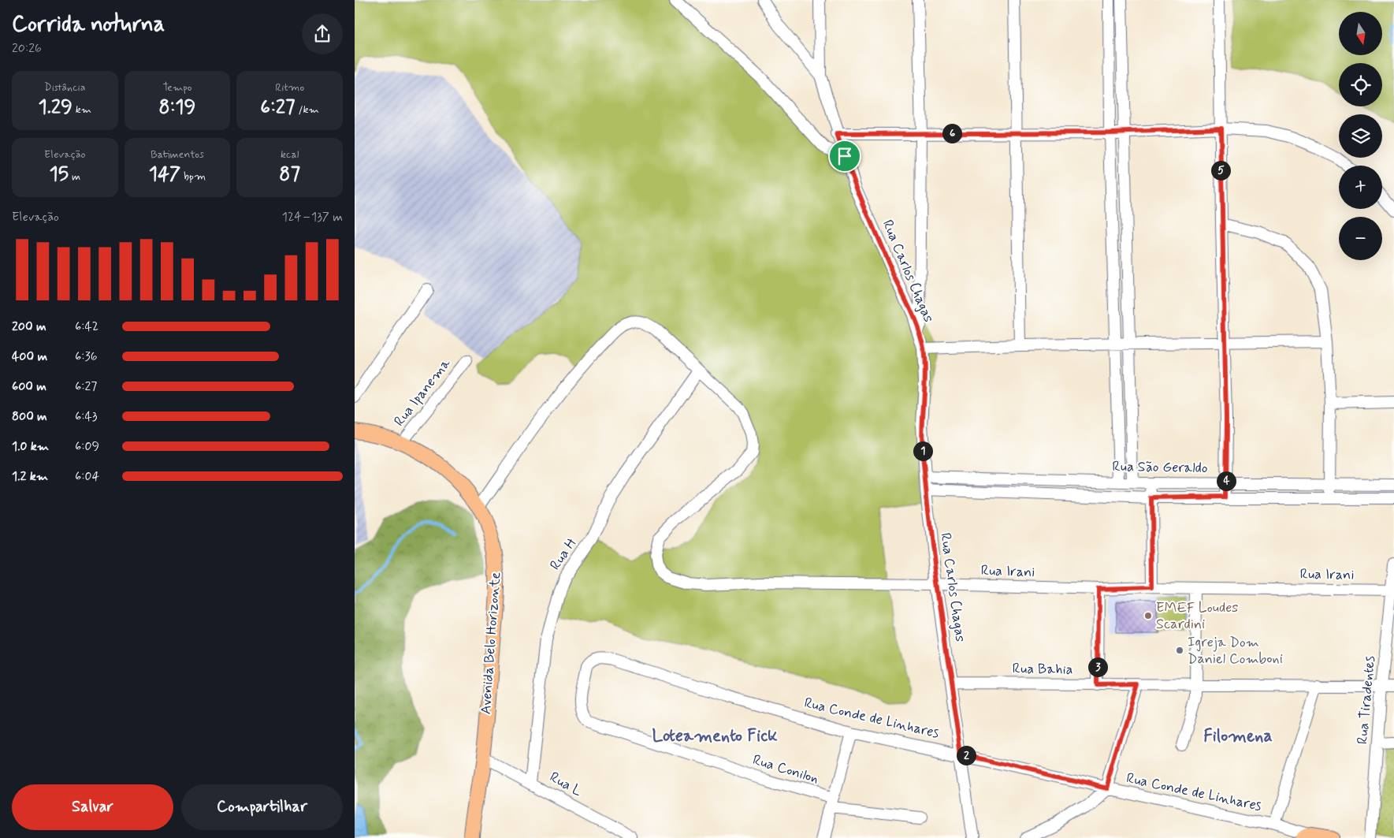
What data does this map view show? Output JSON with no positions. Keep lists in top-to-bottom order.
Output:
{
  "streets": {
    "main road": ["Avenida Belo Horizonte"],
    "street": [
      "Rua Carlos Chagas",
      "Rua Ipanema",
      "Rua São Geraldo",
      "Rua H",
      "Rua Irani",
      "Rua Bahia",
      "Rua Tiradentes",
      "Rua Conde de Linhares",
      "Rua Conilon",
      "Rua L"
    ]
  },
  "crossings": [
    ["Rua Carlos Chagas", "Rua São Geraldo"],
    ["Rua Carlos Chagas", "Rua Irani"],
    ["Rua Carlos Chagas", "Rua Bahia"],
    ["Rua Carlos Chagas", "Rua Conde de Linhares"],
    ["Rua Ipanema", "Avenida Belo Horizonte"],
    ["Rua H", "Rua Irani"],
    ["Rua H", "Rua L"],
    ["Rua Irani", "Rua Tiradentes"],
    ["Avenida Belo Horizonte", "Rua L"],
    ["Rua Bahia", "Rua Tiradentes"],
    ["Rua Conde de Linhares", "Rua Conilon"]
  ],
  "districts": ["Loteamento Fick", "Filomena"],
  "places": ["EMEF Loudes Scardini", "Igreja Dom Daniel Comboni"],
  "north": "bottom",
  "page": {
    "heading": ["Corrida noturna", "20:26"],
    "map_buttons": ["+", "−"],
    "stats": [
      ["Distância", "1.29 km"],
      ["Tempo", "8:19"],
      ["Ritmo", "6:27 /km"],
      ["Elevação", "15 m"],
      ["Batimentos", "147 bpm"],
      ["kcal", "87"]
    ],
    "pins": [
      "6",
      "5",
      "1",
      "4",
      "3",
      "2"
    ],
    "chart": ["Elevação", "124–137 m"],
    "list": [
      {
        "name": "200 m",
        "note": "6:42"
      },
      {
        "name": "400 m",
        "note": "6:36"
      },
      {
        "name": "600 m",
        "note": "6:27"
      },
      {
        "name": "800 m",
        "note": "6:43"
      },
      {
        "name": "1.0 km",
        "note": "6:09"
      },
      {
        "name": "1.2 km",
        "note": "6:04"
      }
    ],
    "buttons": ["Salvar", "Compartilhar"]
  }
}
